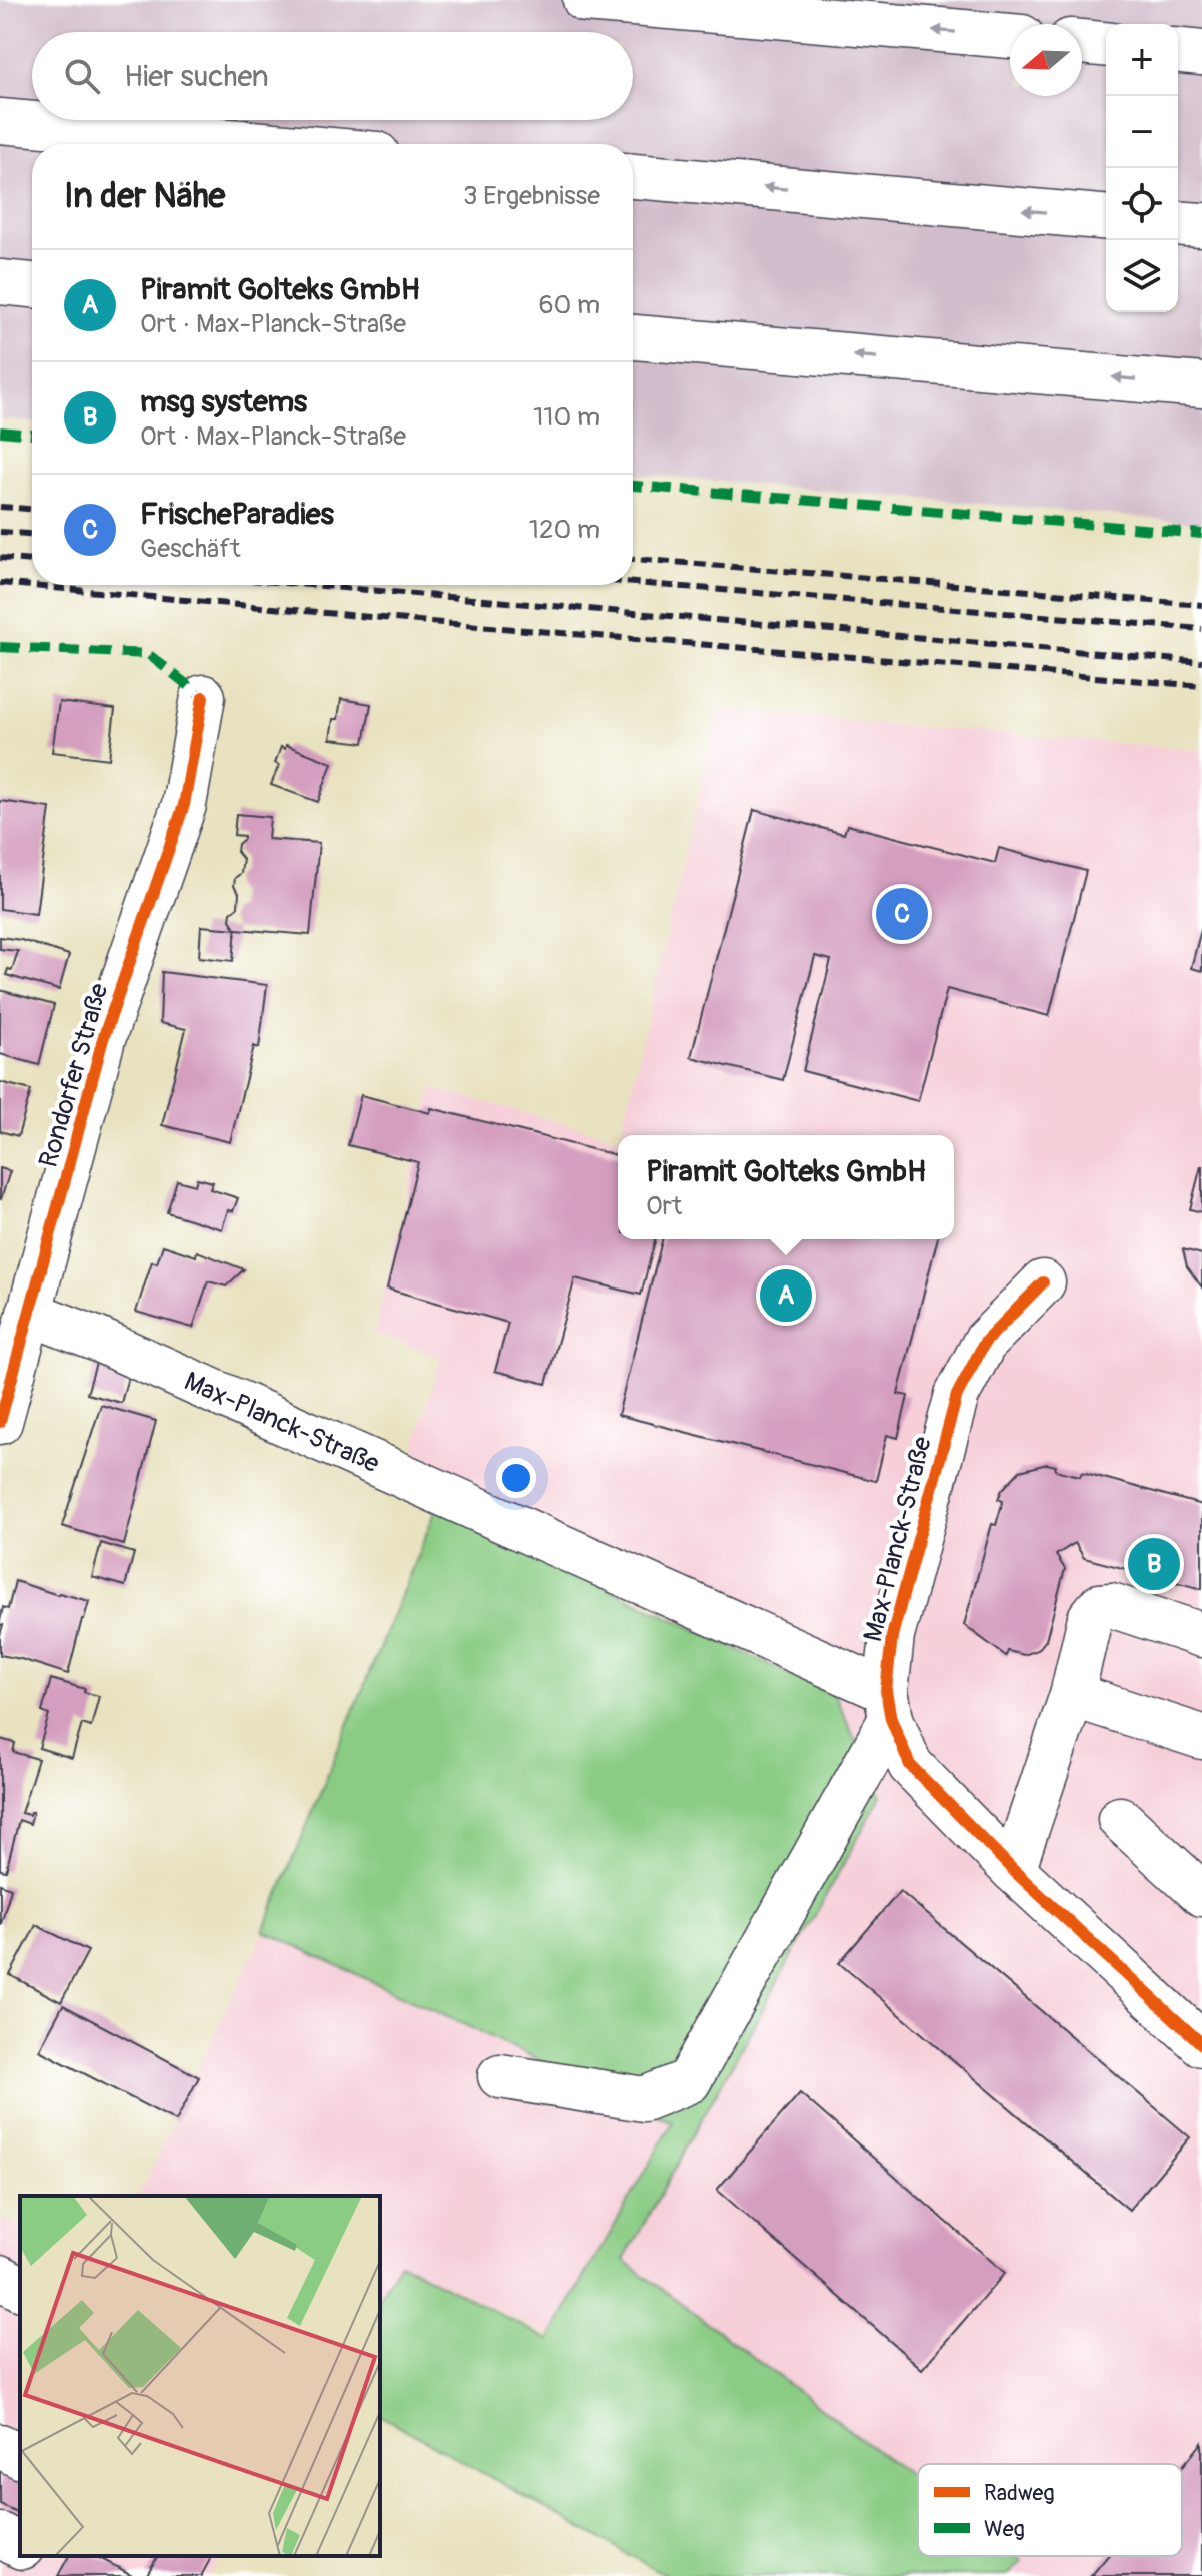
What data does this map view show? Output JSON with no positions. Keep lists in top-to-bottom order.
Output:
{
  "streets": {
    "street": ["Rondorfer Straße", "Max-Planck-Straße"]
  },
  "crossings": [
    ["Rondorfer Straße", "Max-Planck-Straße"]
  ],
  "legend": ["Radweg", "Weg"],
  "north": "left",
  "page": {
    "map_buttons": ["+", "−"],
    "search": "Hier suchen",
    "heading": ["In der Nähe", "3 Ergebnisse"],
    "list": [
      {
        "mark": "A",
        "name": "Piramit Golteks GmbH",
        "note": "Ort · Max-Planck-Straße",
        "value": "60 m"
      },
      {
        "mark": "B",
        "name": "msg systems",
        "note": "Ort · Max-Planck-Straße",
        "value": "110 m"
      },
      {
        "mark": "C",
        "name": "FrischeParadies",
        "note": "Geschäft",
        "value": "120 m"
      }
    ],
    "pins": ["C", "A", "B"],
    "popup": ["Piramit Golteks GmbH", "Ort"]
  }
}
